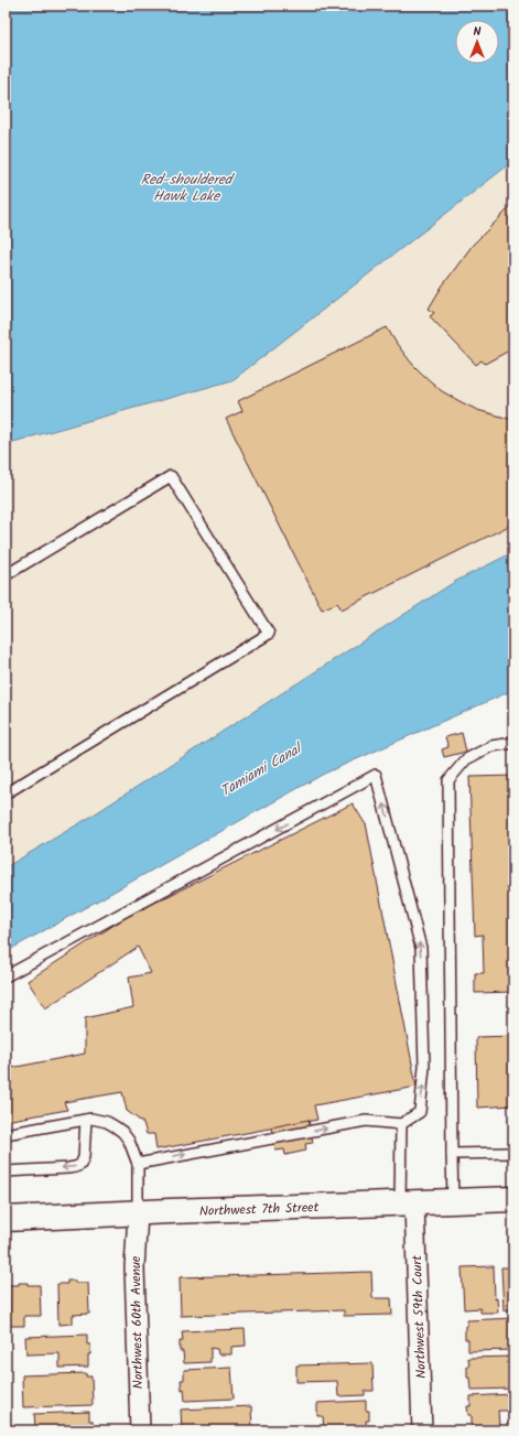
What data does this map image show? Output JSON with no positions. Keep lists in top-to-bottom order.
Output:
{
  "streets": {
    "main road": ["Northwest 7th Street"],
    "street": ["Northwest 59th Court", "Northwest 60th Avenue"]
  },
  "crossings": [
    ["Northwest 7th Street", "Northwest 59th Court"],
    ["Northwest 7th Street", "Northwest 60th Avenue"]
  ],
  "water": ["Red-shouldered Hawk Lake", "Tamiami Canal"],
  "north": "top"
}
